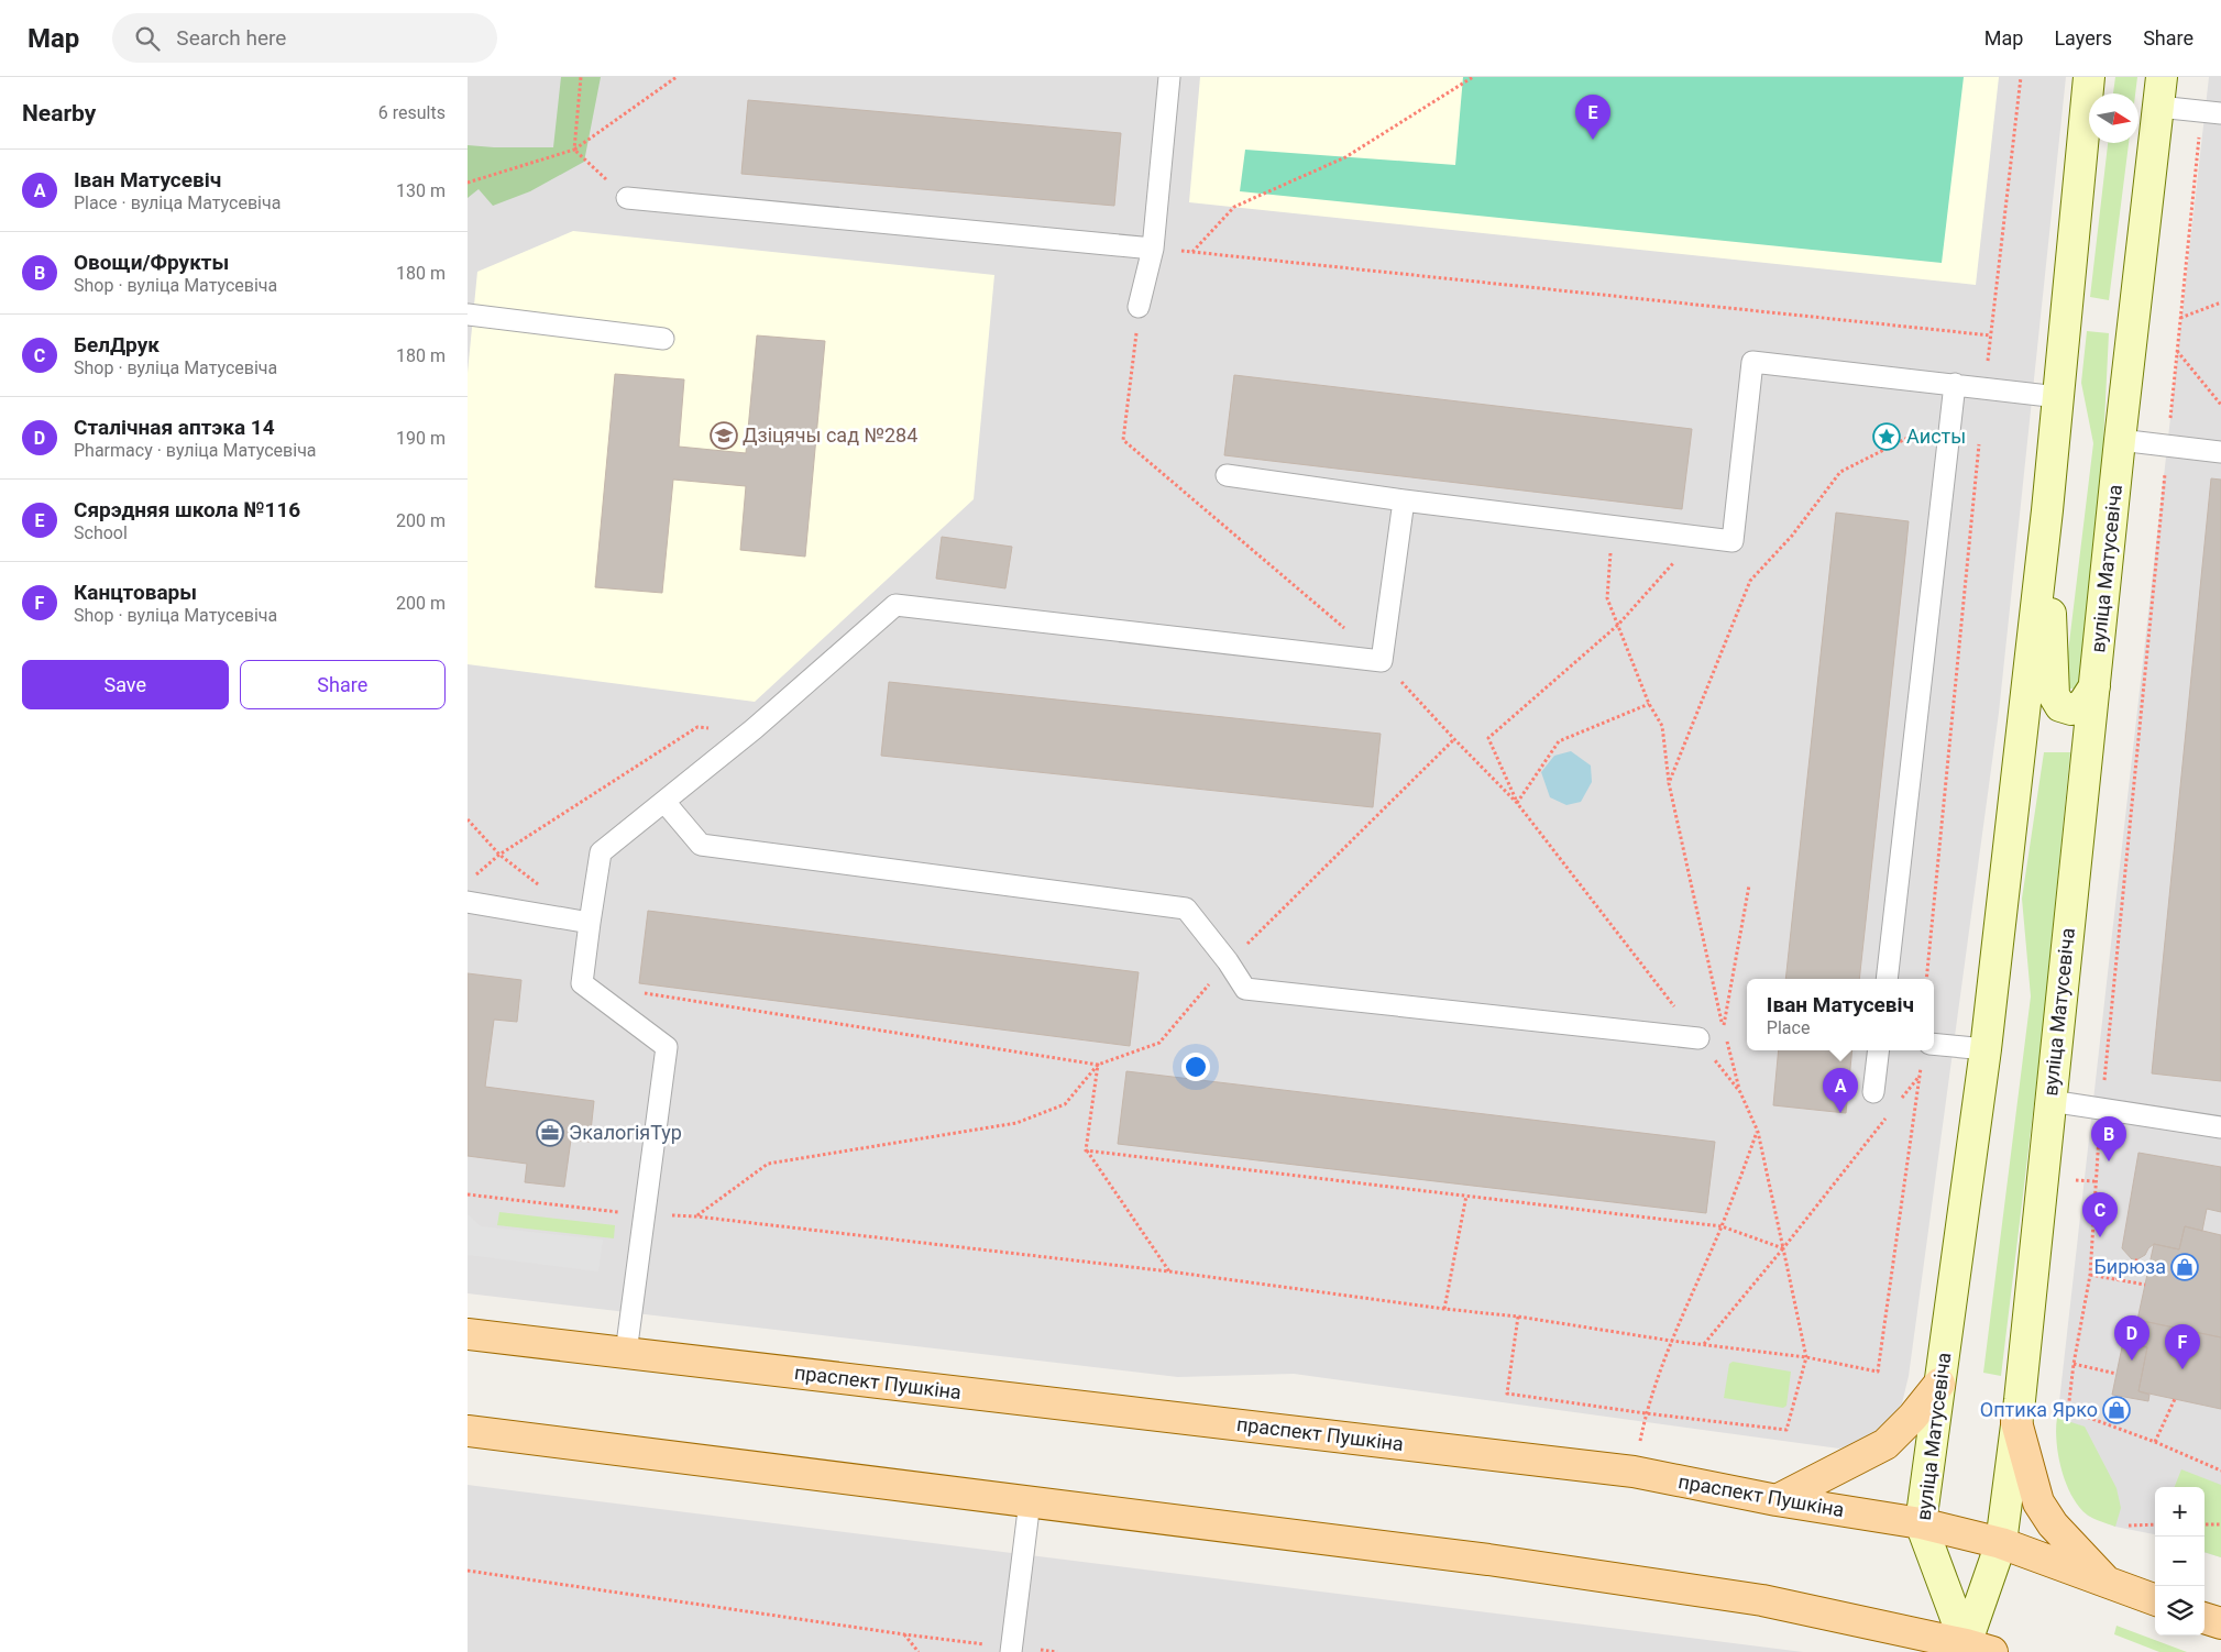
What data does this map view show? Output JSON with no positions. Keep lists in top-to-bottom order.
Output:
{
  "streets": {
    "main road": ["вуліца Матусевіча", "праспект Пушкіна"]
  },
  "crossings": [
    ["вуліца Матусевіча", "праспект Пушкіна"]
  ],
  "places": {
    "school or university": ["Дзіцячы сад №284"],
    "place": ["Аисты"],
    "office": ["ЭкалогіяТур"],
    "shop": ["Бирюза", "Оптика Ярко"]
  },
  "north": "right",
  "page": {
    "header": "Map",
    "search": "Search here",
    "nav": ["Map", "Layers", "Share"],
    "heading": ["Nearby", "6 results"],
    "pins": [
      "E",
      "A",
      "B",
      "C",
      "D",
      "F"
    ],
    "list": [
      {
        "mark": "A",
        "name": "Іван Матусевіч",
        "note": "Place · вуліца Матусевіча",
        "value": "130 m"
      },
      {
        "mark": "B",
        "name": "Овощи/Фрукты",
        "note": "Shop · вуліца Матусевіча",
        "value": "180 m"
      },
      {
        "mark": "C",
        "name": "БелДрук",
        "note": "Shop · вуліца Матусевіча",
        "value": "180 m"
      },
      {
        "mark": "D",
        "name": "Сталічная аптэка 14",
        "note": "Pharmacy · вуліца Матусевіча",
        "value": "190 m"
      },
      {
        "mark": "E",
        "name": "Сярэдняя школа №116",
        "note": "School",
        "value": "200 m"
      },
      {
        "mark": "F",
        "name": "Канцтовары",
        "note": "Shop · вуліца Матусевіча",
        "value": "200 m"
      }
    ],
    "buttons": ["Save", "Share"],
    "popup": ["Іван Матусевіч", "Place"],
    "map_buttons": ["+", "−"]
  }
}
